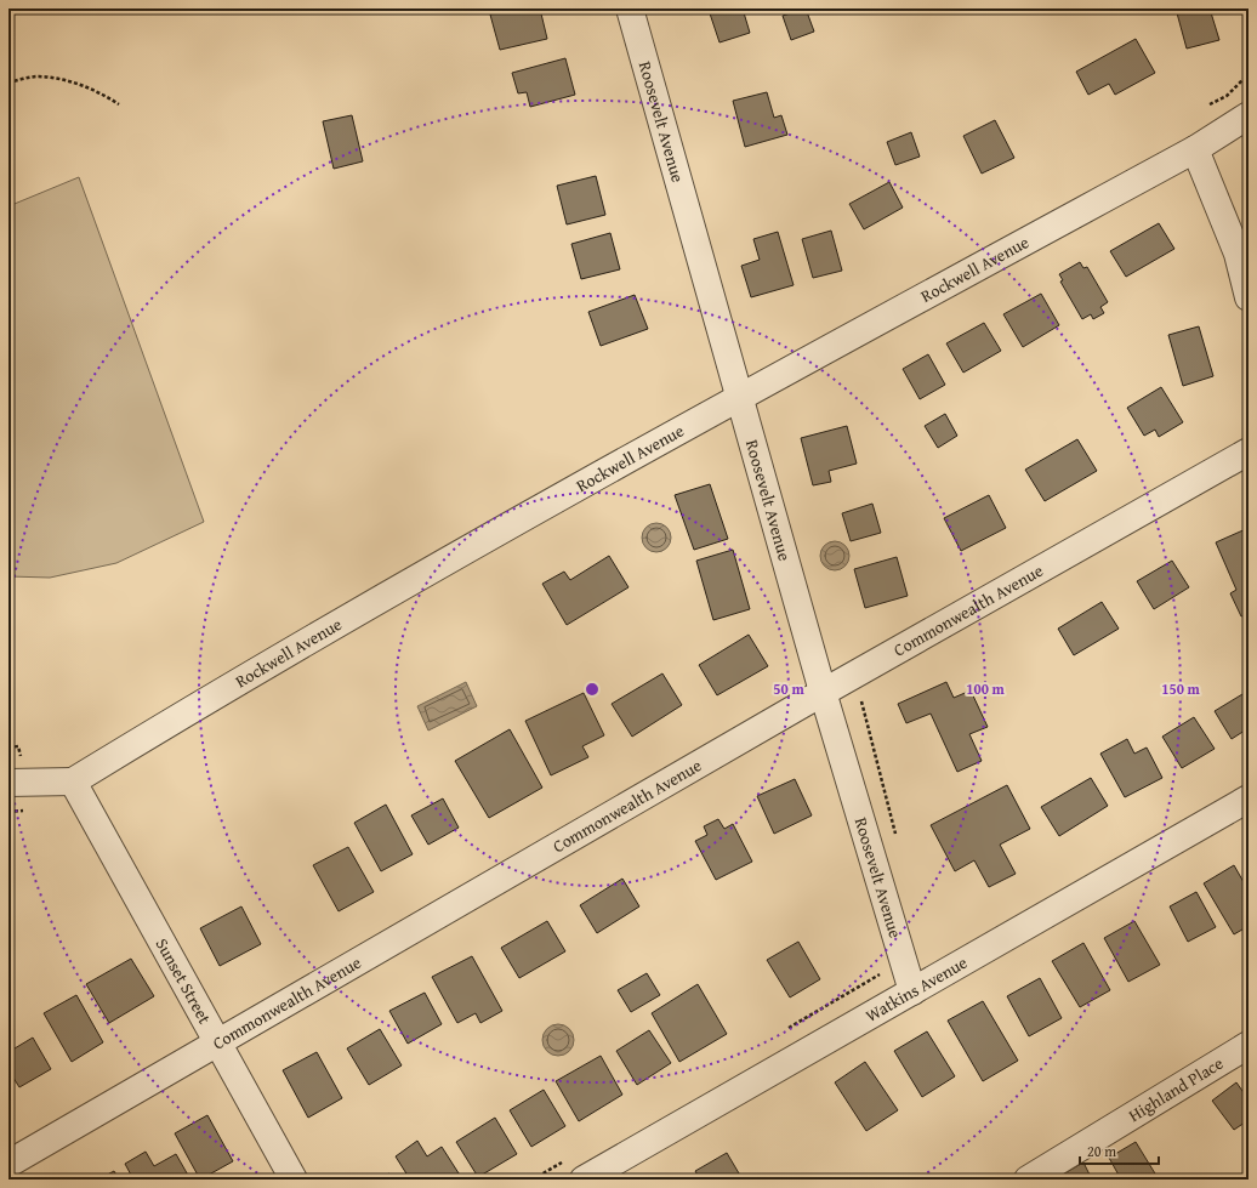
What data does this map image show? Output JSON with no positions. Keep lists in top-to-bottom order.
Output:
{
  "streets": {
    "street": [
      "Roosevelt Avenue",
      "Rockwell Avenue",
      "Commonwealth Avenue",
      "Sunset Street",
      "Watkins Avenue",
      "Highland Place"
    ]
  },
  "crossings": [
    ["Roosevelt Avenue", "Rockwell Avenue"],
    ["Roosevelt Avenue", "Commonwealth Avenue"],
    ["Roosevelt Avenue", "Watkins Avenue"],
    ["Rockwell Avenue", "Sunset Street"],
    ["Commonwealth Avenue", "Sunset Street"]
  ],
  "scale_bar": "20 m",
  "rings": ["50 m", "100 m", "150 m"]
}
